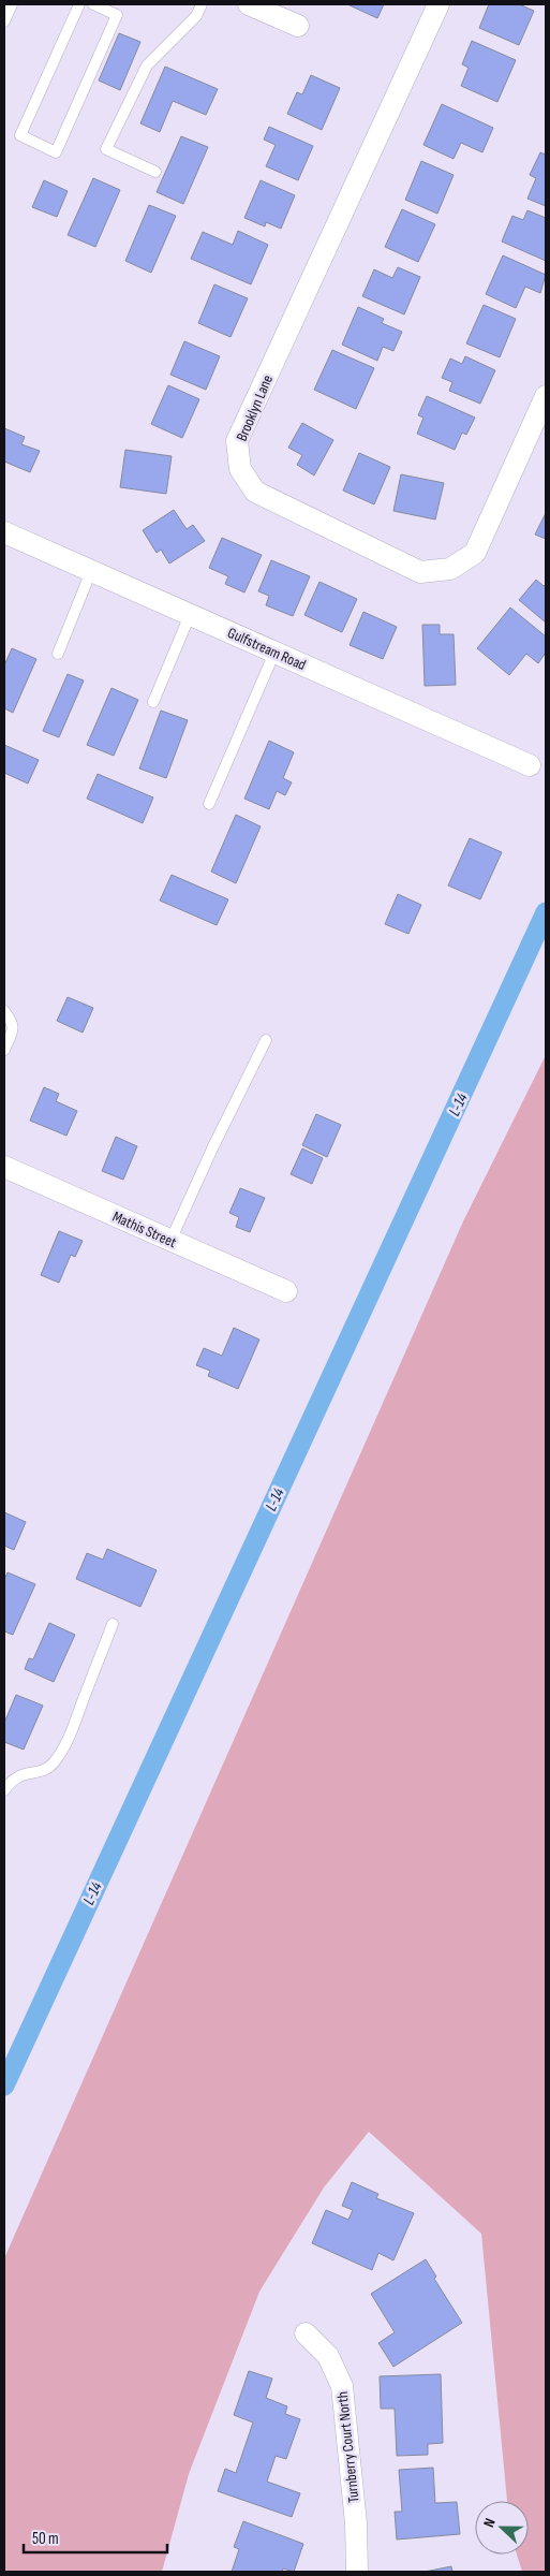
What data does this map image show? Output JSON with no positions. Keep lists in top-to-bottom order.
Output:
{
  "streets": {
    "street": [
      "Brooklyn Lane",
      "Gulfstream Road",
      "Mathis Street",
      "Turnberry Court North"
    ]
  },
  "water": ["L-14"],
  "scale_bar": "50 m",
  "north": "left"
}
